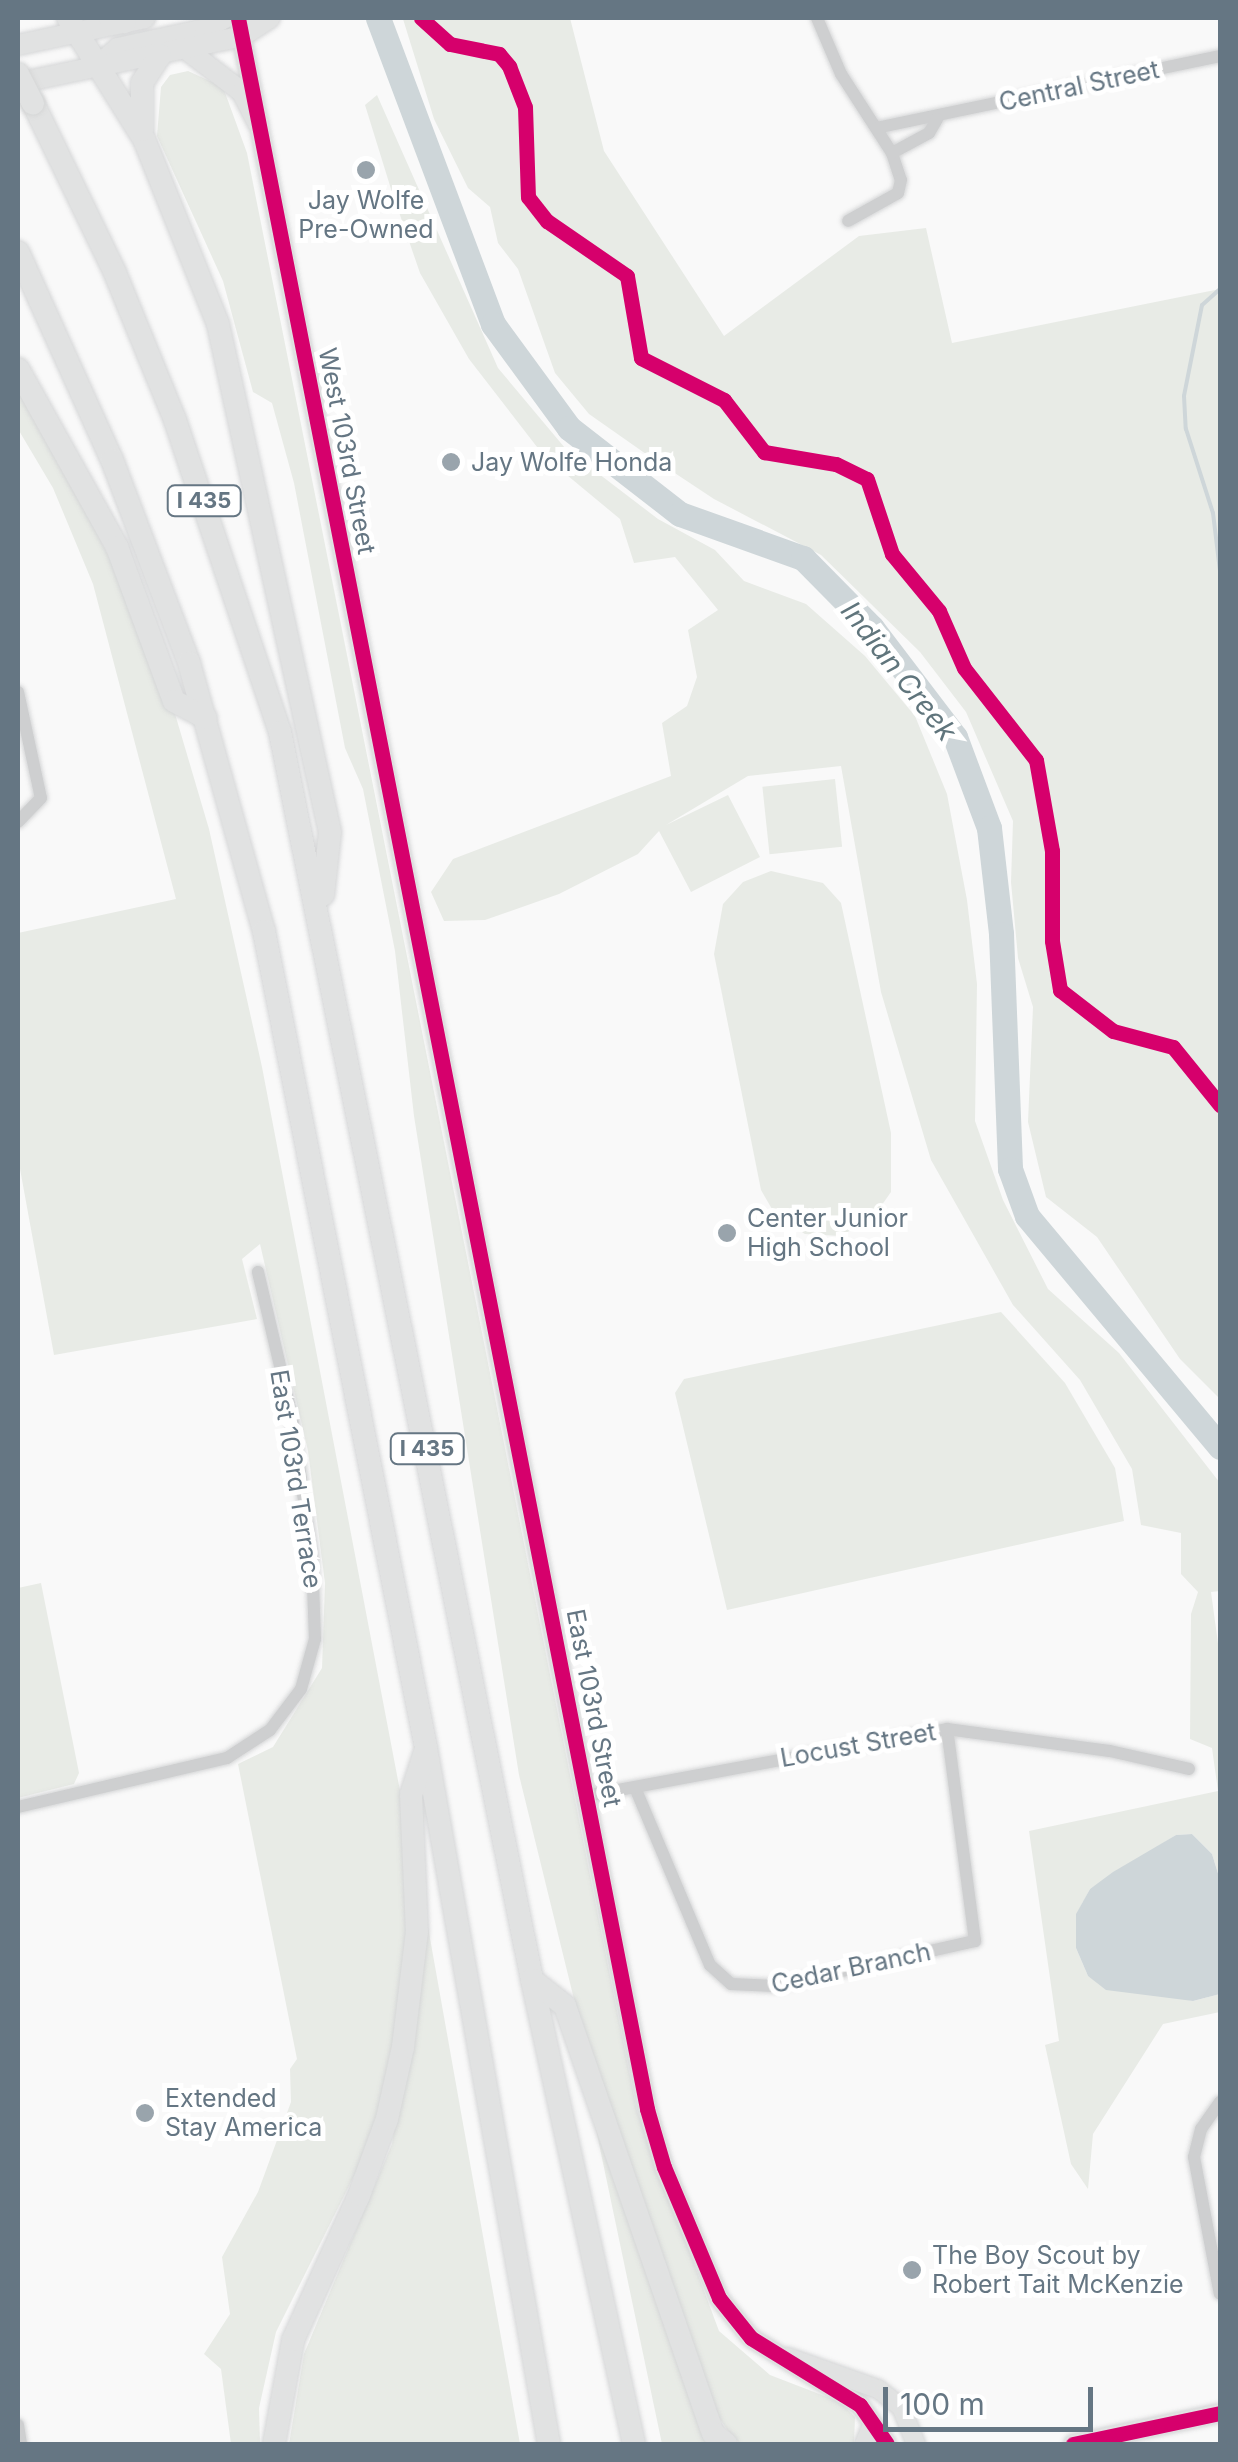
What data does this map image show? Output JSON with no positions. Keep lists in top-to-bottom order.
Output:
{
  "streets": {
    "highway": ["I 435"],
    "street": [
      "Central Street",
      "West 103rd Street",
      "East 103rd Terrace",
      "East 103rd Street",
      "Locust Street",
      "Cedar Branch"
    ]
  },
  "crossings": [
    ["West 103rd Street", "East 103rd Street"],
    ["East 103rd Street", "Locust Street"],
    ["Locust Street", "Cedar Branch"]
  ],
  "water": ["Indian Creek"],
  "places": [
    "Jay Wolfe Pre-Owned",
    "Jay Wolfe Honda",
    "Center Junior High School",
    "Extended Stay America",
    "The Boy Scout by Robert Tait McKenzie"
  ],
  "scale_bar": "100 m"
}
